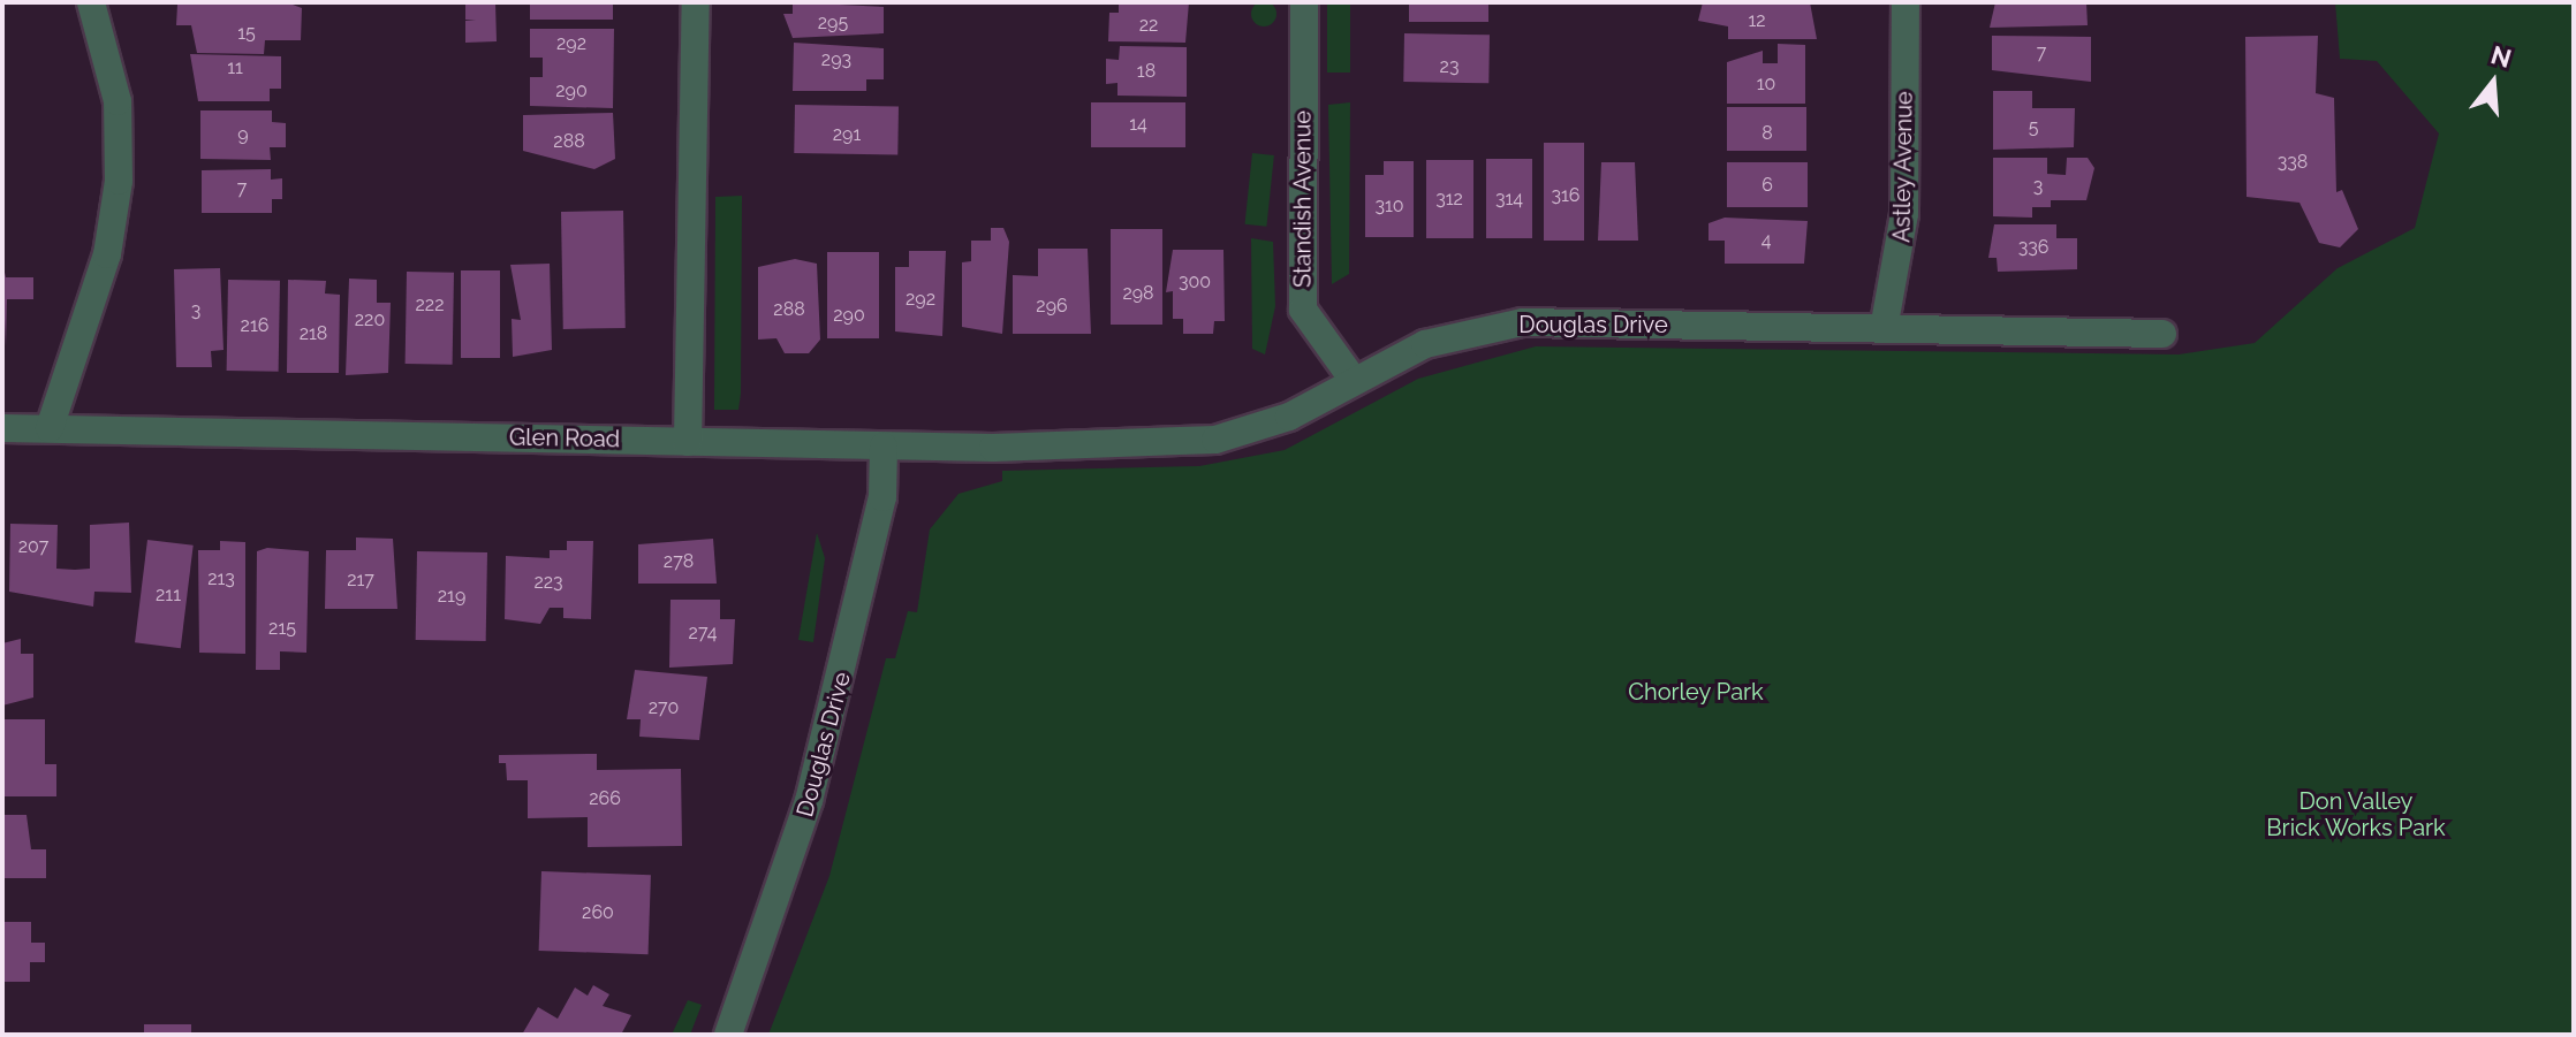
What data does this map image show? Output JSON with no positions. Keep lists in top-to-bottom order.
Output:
{
  "streets": {
    "street": [
      "Astley Avenue",
      "Standish Avenue",
      "Douglas Drive",
      "Glen Road"
    ]
  },
  "crossings": [
    ["Astley Avenue", "Douglas Drive"],
    ["Standish Avenue", "Douglas Drive"],
    ["Douglas Drive", "Glen Road"]
  ],
  "parks": ["Chorley Park", "Don Valley Brick Works Park"],
  "house_numbers": [
    "12",
    "295",
    "22",
    "15",
    "292",
    "7",
    "293",
    "23",
    "11",
    "18",
    "10",
    "290",
    "14",
    "5",
    "8",
    "9",
    "291",
    "288",
    "338",
    "6",
    "3",
    "7",
    "316",
    "312",
    "314",
    "310",
    "4",
    "336",
    "300",
    "298",
    "292",
    "222",
    "296",
    "288",
    "3",
    "290",
    "220",
    "216",
    "218",
    "207",
    "278",
    "213",
    "217",
    "223",
    "211",
    "219",
    "215",
    "274",
    "270",
    "266",
    "260"
  ],
  "north": "top"
}
